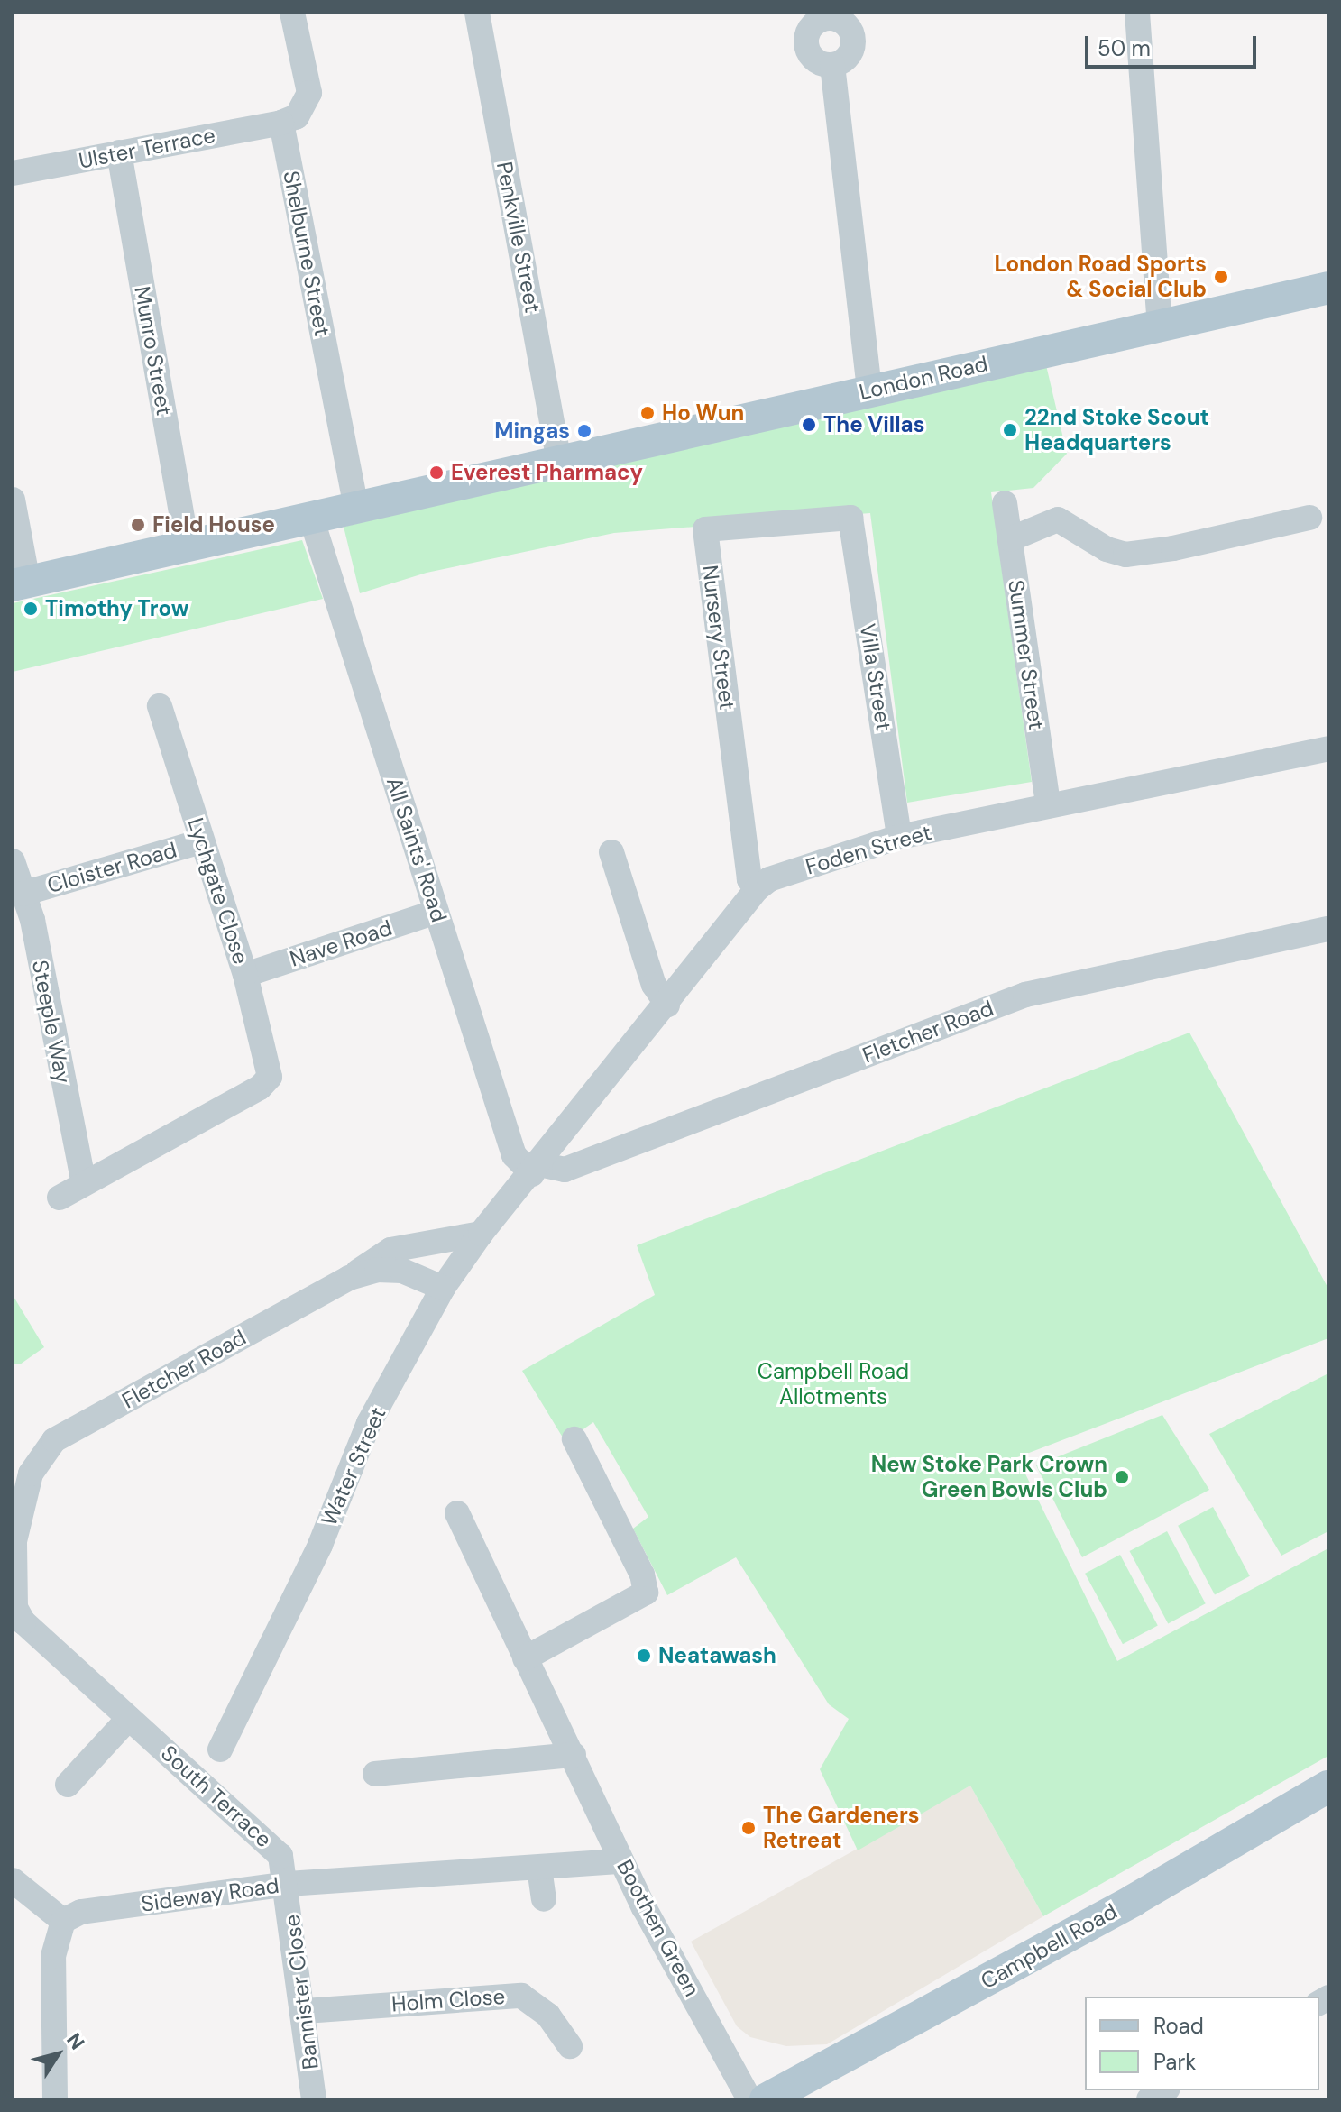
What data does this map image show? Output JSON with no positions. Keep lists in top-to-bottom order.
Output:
{
  "streets": {
    "main road": ["London Road", "Campbell Road"],
    "street": [
      "Ulster Terrace",
      "Penkville Street",
      "Shelburne Street",
      "Munro Street",
      "Nursery Street",
      "Summer Street",
      "Villa Street",
      "All Saints' Road",
      "Foden Street",
      "Cloister Road",
      "Lychgate Close",
      "Nave Road",
      "Steeple Way",
      "Fletcher Road",
      "Water Street",
      "South Terrace",
      "Sideway Road",
      "Boothen Green",
      "Bannister Close",
      "Holm Close"
    ]
  },
  "crossings": [
    ["Ulster Terrace", "Shelburne Street"],
    ["Ulster Terrace", "Munro Street"],
    ["Penkville Street", "London Road"],
    ["Shelburne Street", "London Road"],
    ["Munro Street", "London Road"],
    ["London Road", "All Saints' Road"],
    ["Nursery Street", "Villa Street"],
    ["Nursery Street", "Foden Street"],
    ["Summer Street", "Foden Street"],
    ["Villa Street", "Foden Street"],
    ["All Saints' Road", "Foden Street"],
    ["All Saints' Road", "Nave Road"],
    ["All Saints' Road", "Fletcher Road"],
    ["All Saints' Road", "Water Street"],
    ["Foden Street", "Fletcher Road"],
    ["Foden Street", "Water Street"],
    ["Cloister Road", "Lychgate Close"],
    ["Cloister Road", "Steeple Way"],
    ["Lychgate Close", "Nave Road"],
    ["Lychgate Close", "Steeple Way"],
    ["Fletcher Road", "Water Street"],
    ["Fletcher Road", "South Terrace"],
    ["South Terrace", "Sideway Road"],
    ["South Terrace", "Bannister Close"],
    ["Sideway Road", "Boothen Green"],
    ["Sideway Road", "Bannister Close"],
    ["Bannister Close", "Holm Close"]
  ],
  "parks": ["Campbell Road Allotments"],
  "places": [
    "London Road Sports & Social Club",
    "Ho Wun",
    "The Villas",
    "22nd Stoke Scout Headquarters",
    "Mingas",
    "Everest Pharmacy",
    "Field House",
    "Timothy Trow",
    "New Stoke Park Crown Green Bowls Club",
    "Neatawash",
    "The Gardeners Retreat"
  ],
  "legend": ["Road", "Park"],
  "scale_bar": "50 m",
  "north": "top right"
}
